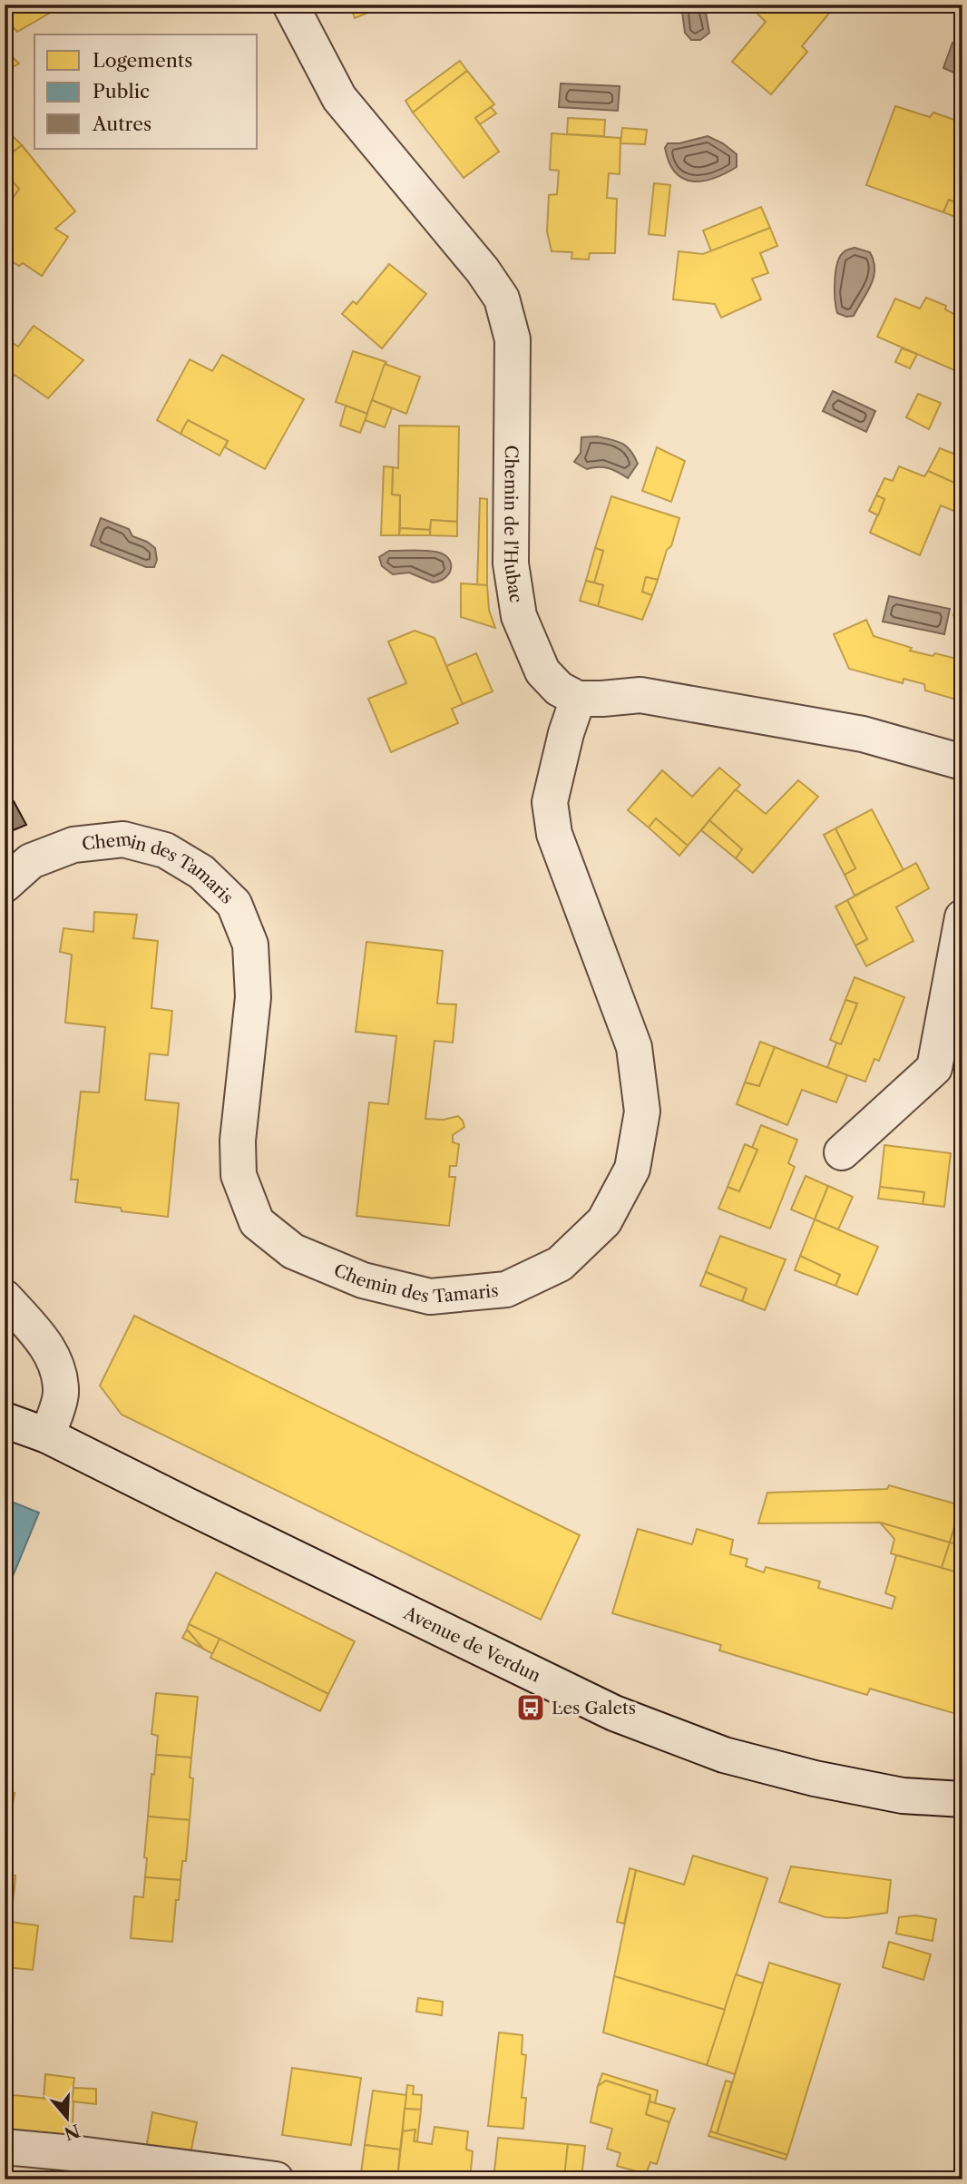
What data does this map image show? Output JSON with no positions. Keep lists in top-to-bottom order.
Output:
{
  "streets": {
    "street": ["Chemin de l'Hubac", "Chemin des Tamaris", "Avenue de Verdun"]
  },
  "crossings": [
    ["Chemin de l'Hubac", "Chemin des Tamaris"]
  ],
  "places": {
    "bus stop": ["Les Galets"]
  },
  "legend": ["Logements", "Public", "Autres"],
  "north": "bottom"
}
